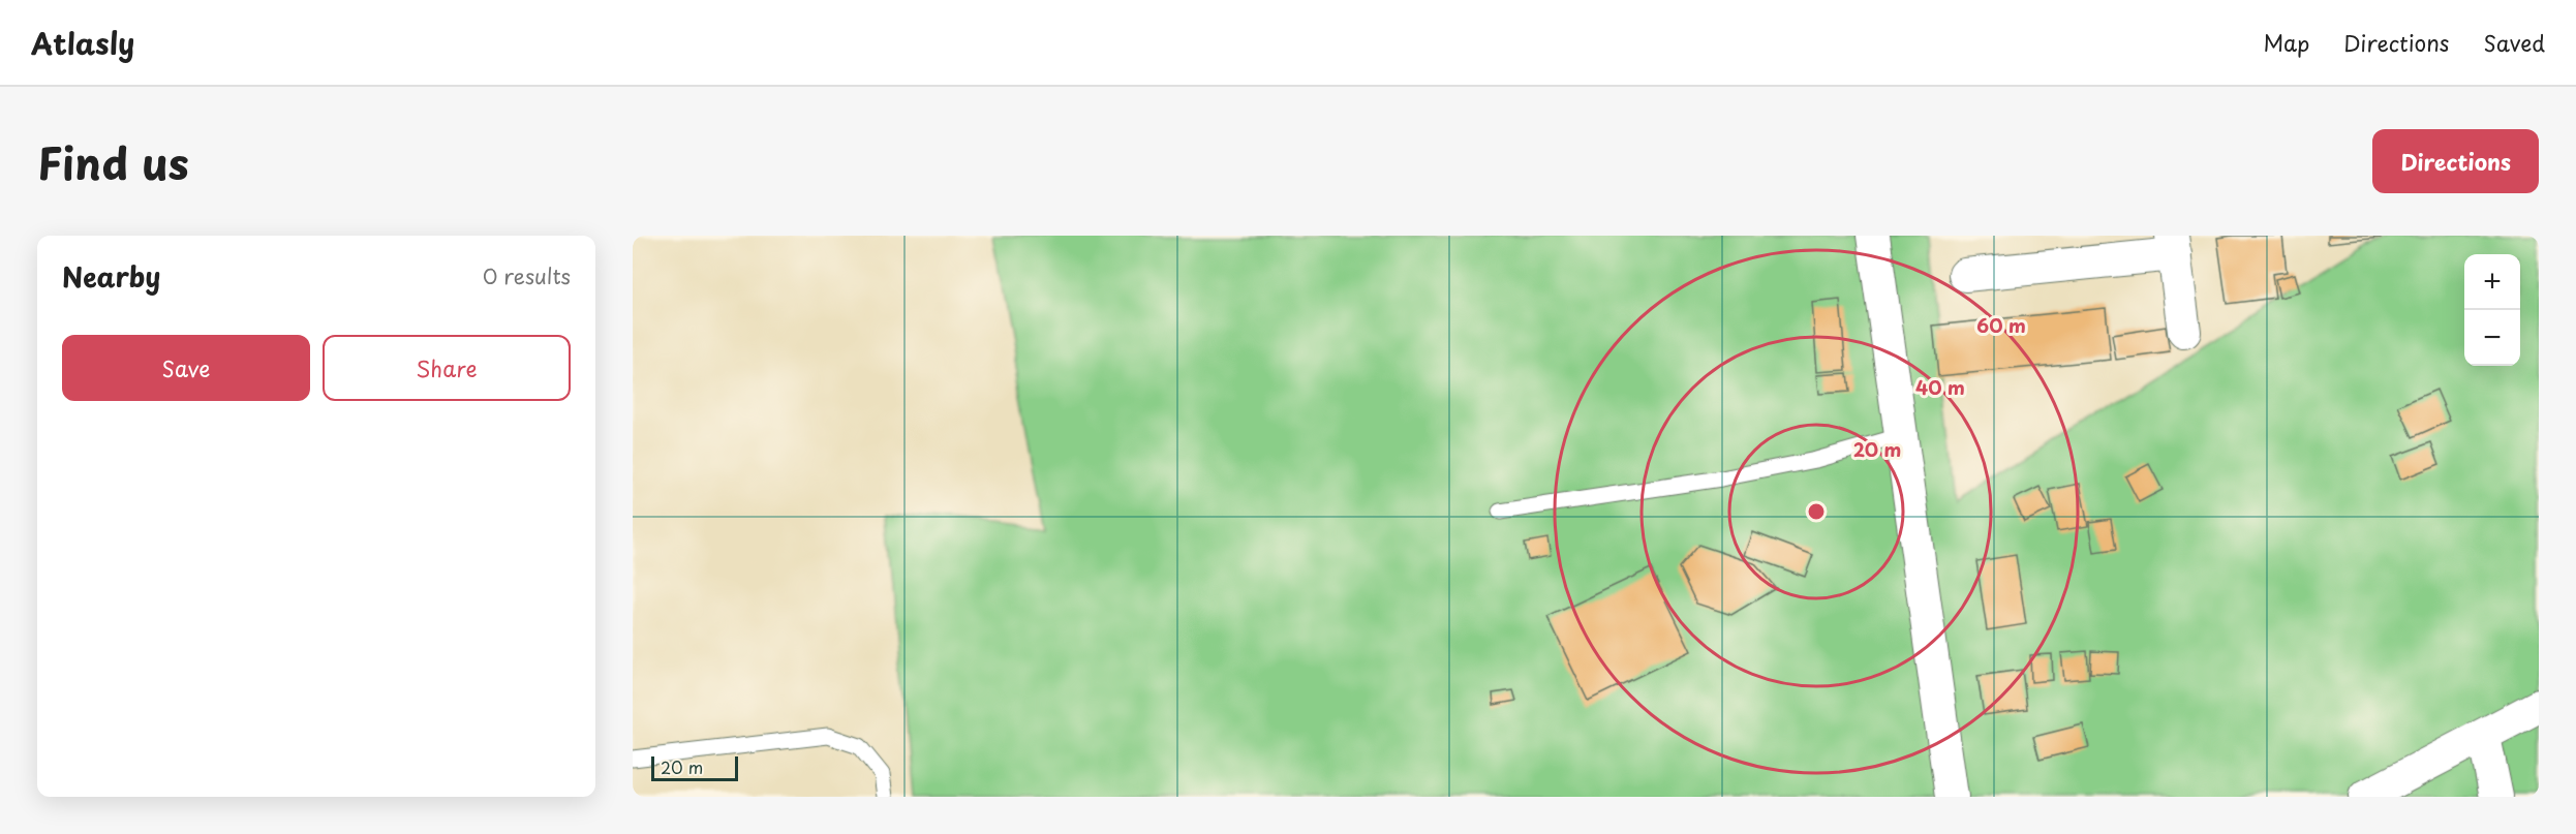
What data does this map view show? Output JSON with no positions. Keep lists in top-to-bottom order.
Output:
{
  "scale_bar": "20 m",
  "page": {
    "header": "Atlasly",
    "nav": ["Map", "Directions", "Saved"],
    "title": "Find us",
    "buttons": [
      "Directions",
      ["Save", "Share"]
    ],
    "heading": ["Nearby", "0 results"],
    "map_buttons": ["+", "−"],
    "scale": "20 m"
  },
  "rings": ["60 m", "40 m", "20 m"]
}
